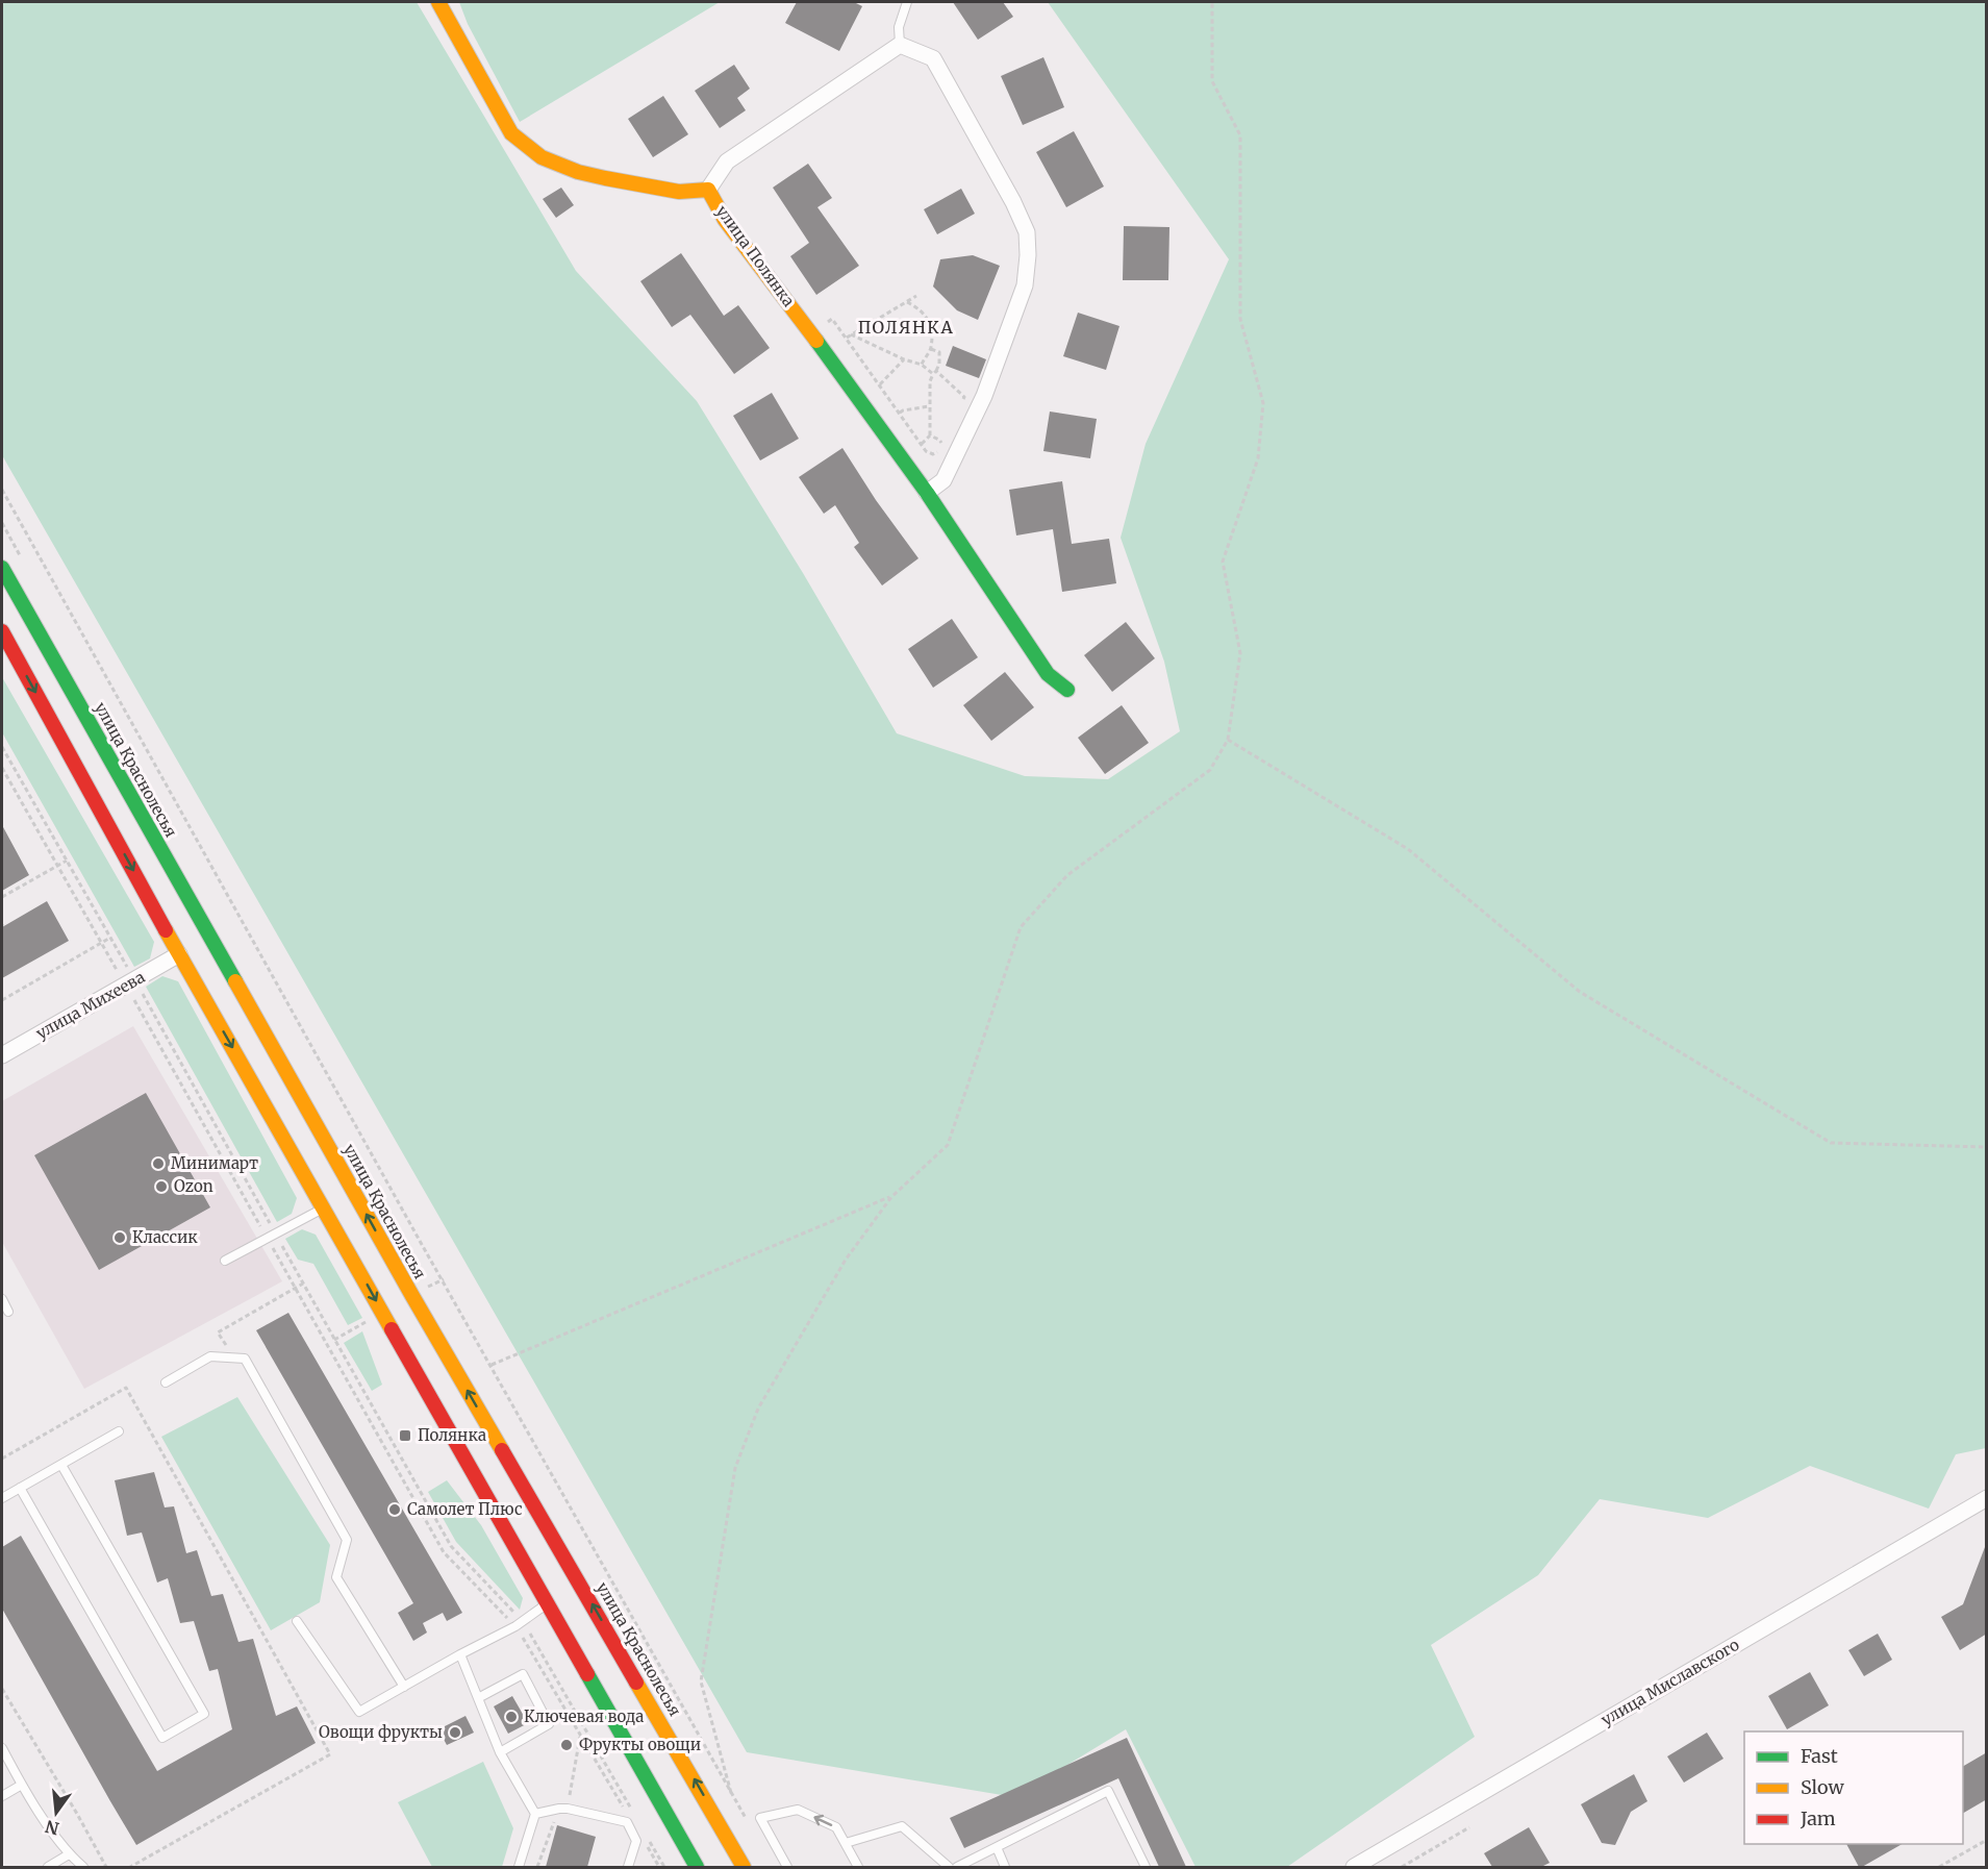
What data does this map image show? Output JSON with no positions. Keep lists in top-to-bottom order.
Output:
{
  "streets": {
    "street": [
      "улица Полянка",
      "улица Краснолесья",
      "улица Михеева",
      "улица Миславского"
    ]
  },
  "districts": ["ПОЛЯНКА"],
  "places": {
    "other": [
      "Минимарт",
      "Ozon",
      "Классик",
      "Самолет Плюс",
      "Ключевая вода",
      "Овощи фрукты",
      "Фрукты овощи"
    ],
    "transit": ["Полянка"]
  },
  "legend": ["Fast", "Slow", "Jam"],
  "north": "bottom"
}
